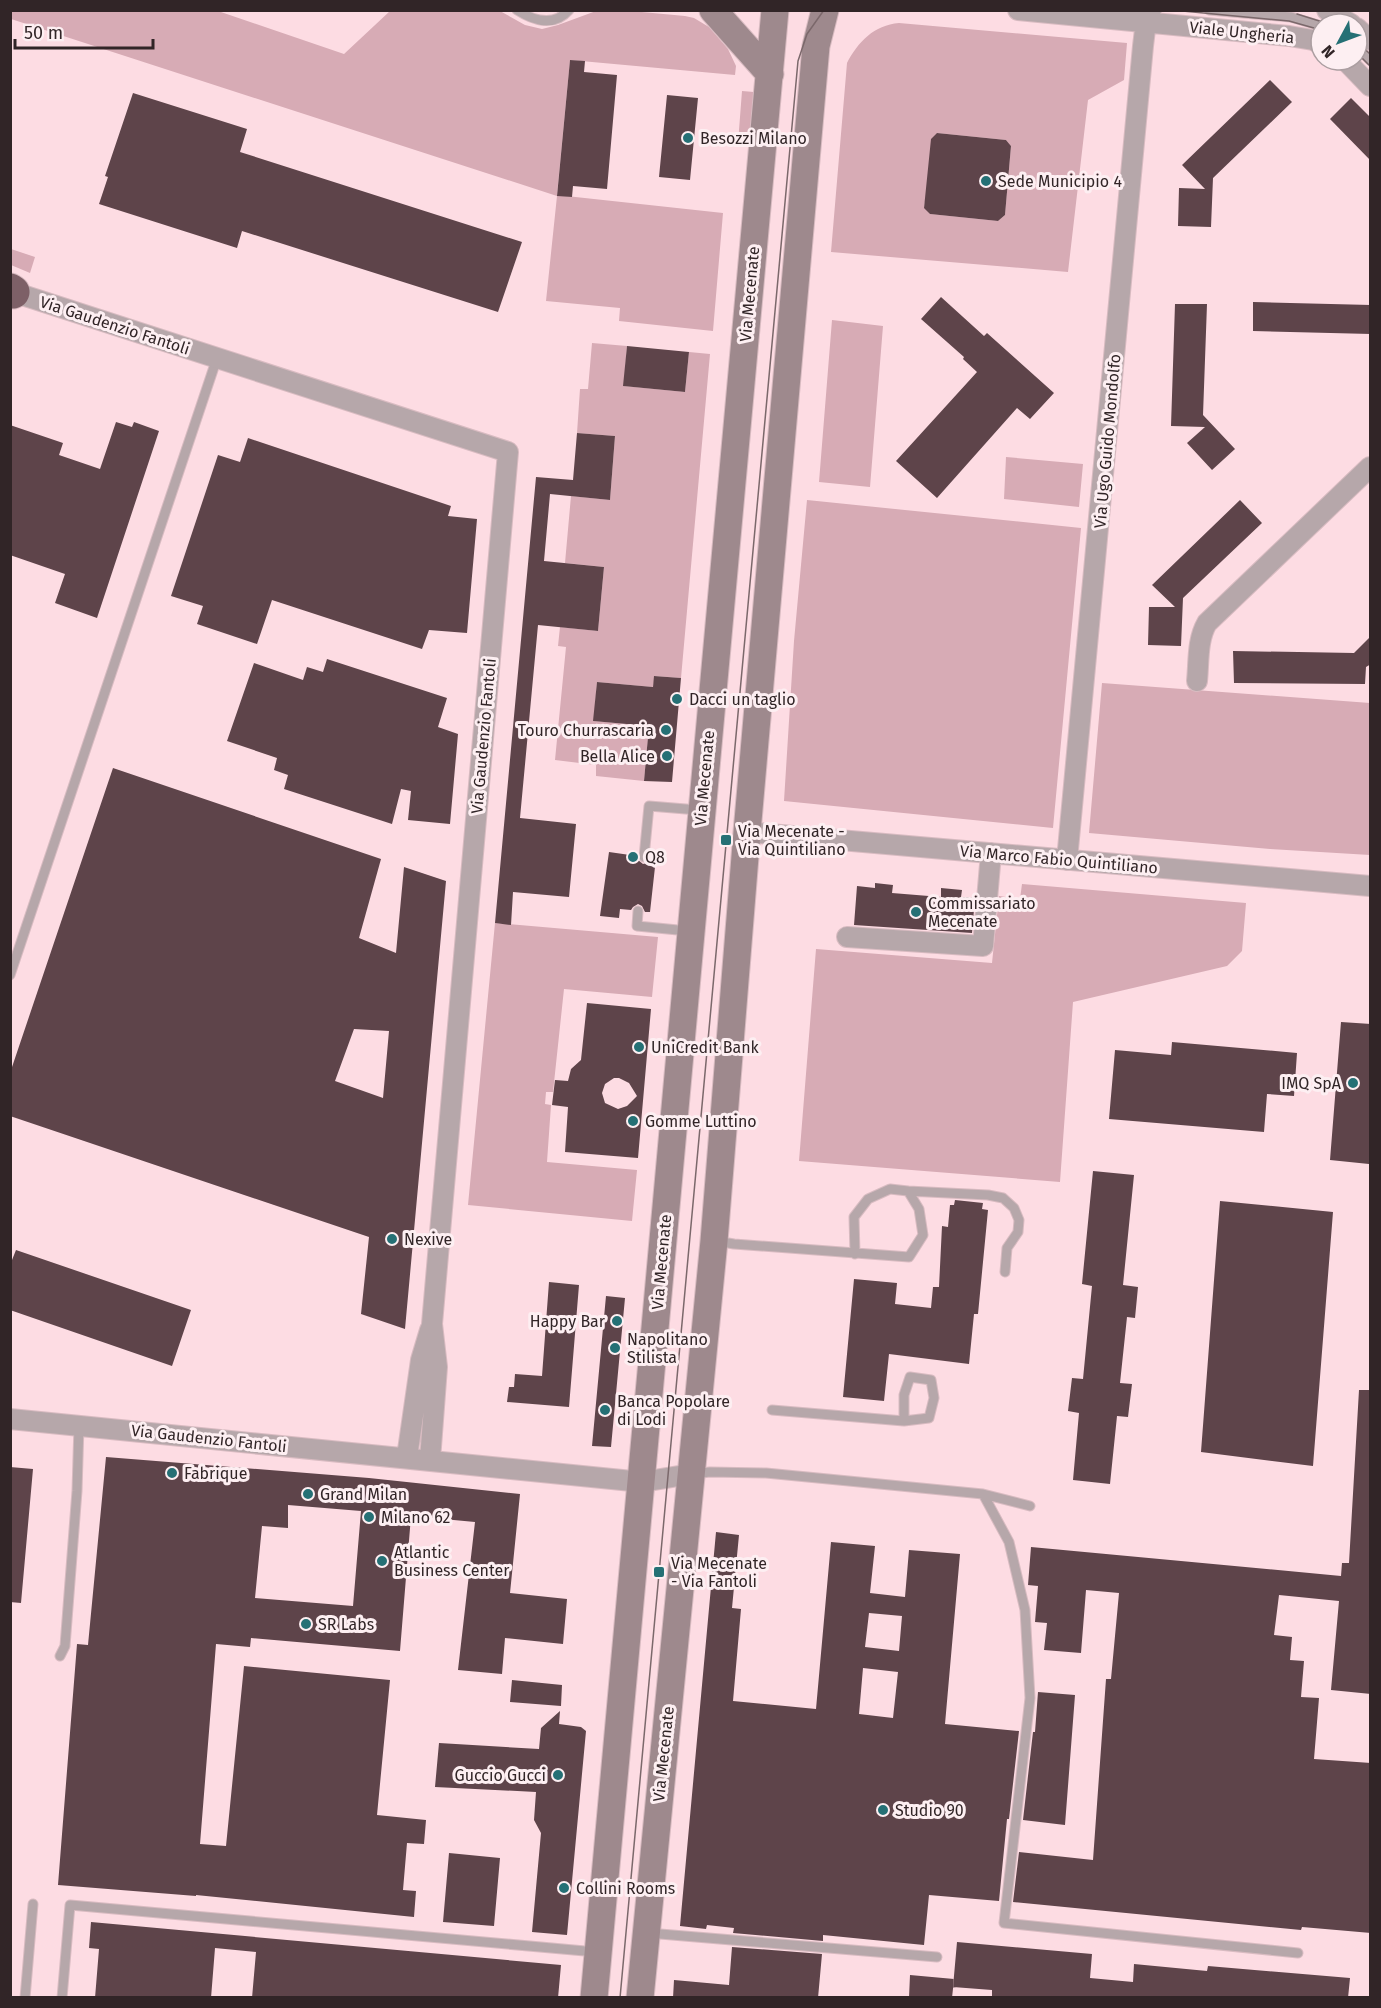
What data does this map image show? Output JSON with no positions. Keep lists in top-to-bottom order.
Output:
{
  "streets": {
    "main road": ["Via Mecenate"],
    "street": [
      "Viale Ungheria",
      "Via Gaudenzio Fantoli",
      "Via Ugo Guido Mondolfo",
      "Via Marco Fabio Quintiliano"
    ]
  },
  "crossings": [
    ["Viale Ungheria", "Via Ugo Guido Mondolfo"],
    ["Via Mecenate", "Via Gaudenzio Fantoli"],
    ["Via Mecenate", "Via Marco Fabio Quintiliano"],
    ["Via Ugo Guido Mondolfo", "Via Marco Fabio Quintiliano"]
  ],
  "places": {
    "other": [
      "Besozzi Milano",
      "Sede Municipio 4",
      "Dacci un taglio",
      "Touro Churrascaria",
      "Bella Alice",
      "Q8",
      "Commissariato Mecenate",
      "UniCredit Bank",
      "IMQ SpA",
      "Gomme Luttino",
      "Nexive",
      "Happy Bar",
      "Napolitano Stilista",
      "Banca Popolare di Lodi",
      "Fabrique",
      "Grand Milan",
      "Milano 62",
      "Atlantic Business Center",
      "SR Labs",
      "Guccio Gucci",
      "Studio 90",
      "Collini Rooms"
    ],
    "transit": ["Via Mecenate - Via Quintiliano", "Via Mecenate - Via Fantoli"]
  },
  "scale_bar": "50 m",
  "north": "bottom left"
}
